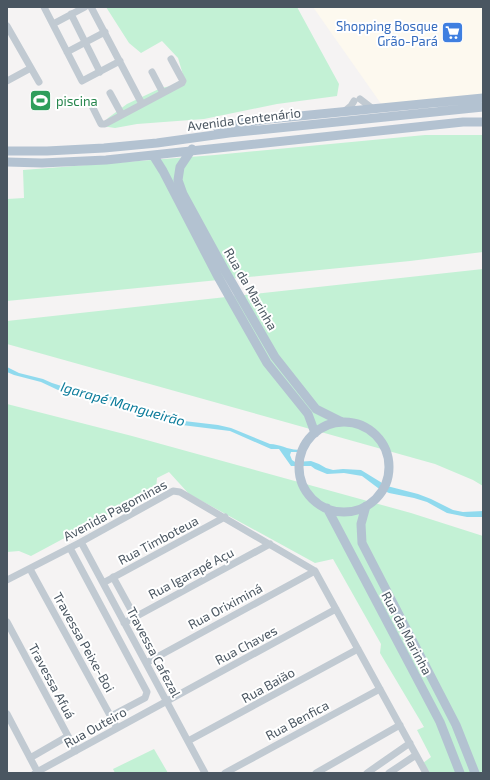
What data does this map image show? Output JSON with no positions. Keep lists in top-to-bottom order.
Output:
{
  "streets": {
    "main road": ["Avenida Centenário", "Rua da Marinha"],
    "street": [
      "Avenida Pagominas",
      "Rua Timboteua",
      "Rua Igarapé Açu",
      "Rua Oriximiná",
      "Travessa Peixe-Boi",
      "Rua Chaves",
      "Travessa Cafezal",
      "Travessa Afuá",
      "Rua Baião",
      "Rua Benfica",
      "Rua Outeiro"
    ]
  },
  "crossings": [
    ["Avenida Centenário", "Rua da Marinha"],
    ["Avenida Pagominas", "Rua Timboteua"],
    ["Avenida Pagominas", "Rua Igarapé Açu"],
    ["Avenida Pagominas", "Rua Oriximiná"],
    ["Avenida Pagominas", "Travessa Peixe-Boi"],
    ["Avenida Pagominas", "Travessa Cafezal"],
    ["Rua Timboteua", "Travessa Cafezal"],
    ["Rua Igarapé Açu", "Travessa Cafezal"],
    ["Rua Oriximiná", "Travessa Cafezal"],
    ["Travessa Peixe-Boi", "Travessa Cafezal"],
    ["Travessa Peixe-Boi", "Rua Outeiro"],
    ["Rua Chaves", "Travessa Cafezal"],
    ["Rua Chaves", "Rua Outeiro"],
    ["Travessa Cafezal", "Rua Baião"],
    ["Travessa Cafezal", "Rua Outeiro"],
    ["Travessa Afuá", "Rua Outeiro"]
  ],
  "water": ["Igarapé Mangueirão"],
  "places": {
    "supermarket": ["Shopping Bosque Grão-Pará"],
    "sports": ["piscina"]
  }
}
